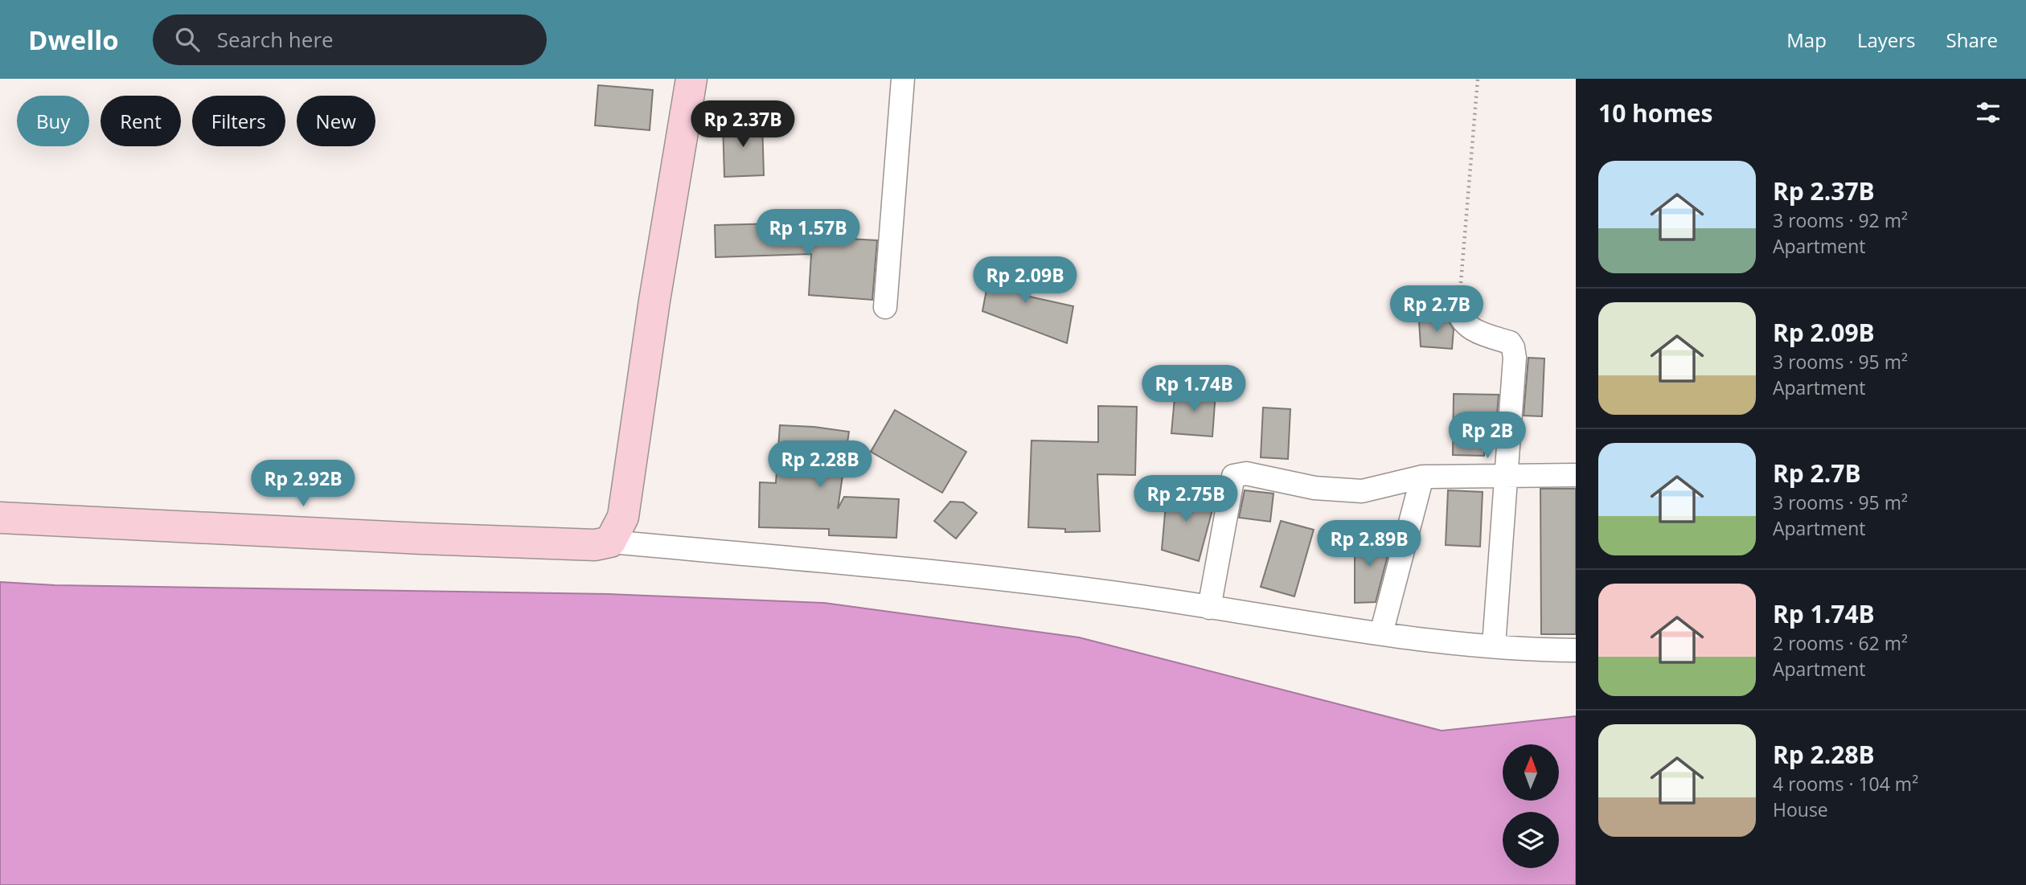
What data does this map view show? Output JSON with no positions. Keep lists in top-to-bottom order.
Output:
{
  "north": "top",
  "page": {
    "header": "Dwello",
    "search": "Search here",
    "nav": ["Map", "Layers", "Share"],
    "heading": "10 homes",
    "chip": [
      "Buy",
      "Rent",
      "Filters",
      "New"
    ],
    "price": [
      "Rp 2.37B",
      "Rp 1.57B",
      "Rp 2.09B",
      "Rp 2.7B",
      "Rp 1.74B",
      "Rp 2B",
      "Rp 2.28B",
      "Rp 2.92B",
      "Rp 2.75B",
      "Rp 2.89B"
    ],
    "list": [
      {
        "name": "Rp 2.37B",
        "note": "3 rooms · 92 m² · Apartment"
      },
      {
        "name": "Rp 2.09B",
        "note": "3 rooms · 95 m² · Apartment"
      },
      {
        "name": "Rp 2.7B",
        "note": "3 rooms · 95 m² · Apartment"
      },
      {
        "name": "Rp 1.74B",
        "note": "2 rooms · 62 m² · Apartment"
      },
      {
        "name": "Rp 2.28B",
        "note": "4 rooms · 104 m² · House"
      }
    ]
  }
}
